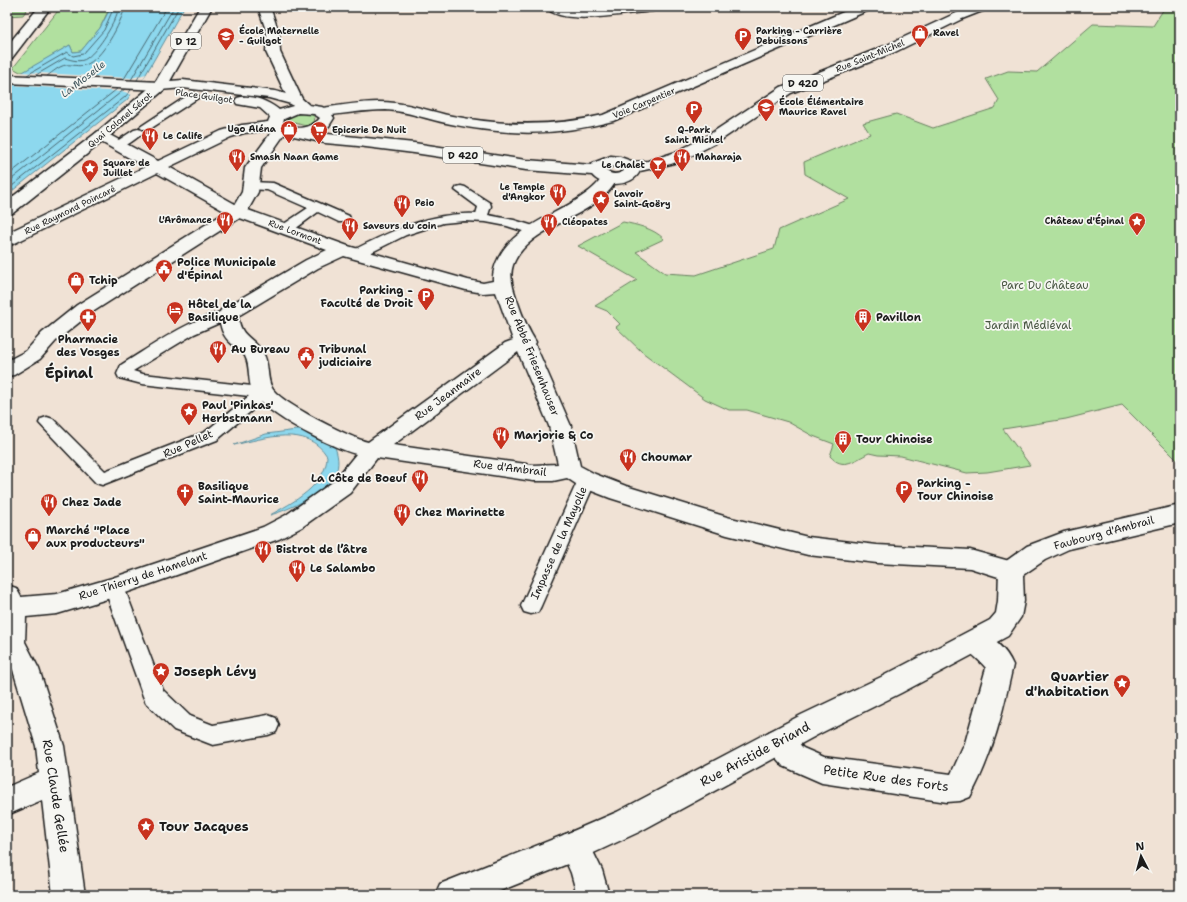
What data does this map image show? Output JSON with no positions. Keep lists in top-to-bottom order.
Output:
{
  "streets": {
    "street": [
      "D 12",
      "Rue Saint-Michel",
      "D 420",
      "Place Guilgot",
      "Voie Carpentier",
      "Quai Colonel Sérot",
      "Rue Raymond Poincaré",
      "Rue Lormont",
      "Rue Abbé Friesenhauser",
      "Rue Jeanmaire",
      "Rue Pellet",
      "Rue d'Ambrail",
      "Faubourg d'Ambrail",
      "Impasse de la Mayolle",
      "Rue Thierry de Hamelant",
      "Rue Aristide Briand",
      "Petite Rue des Forts",
      "Rue Claude Gellée"
    ]
  },
  "crossings": [
    ["Rue Saint-Michel", "D 420"],
    ["Rue Saint-Michel", "Rue Abbé Friesenhauser"],
    ["D 420", "Voie Carpentier"],
    ["D 420", "Rue Abbé Friesenhauser"],
    ["Place Guilgot", "Quai Colonel Sérot"],
    ["Quai Colonel Sérot", "Rue Lormont"],
    ["Rue Raymond Poincaré", "Rue Lormont"],
    ["Rue Lormont", "Rue Abbé Friesenhauser"],
    ["Rue Abbé Friesenhauser", "Rue Jeanmaire"],
    ["Rue Abbé Friesenhauser", "Rue d'Ambrail"],
    ["Rue Abbé Friesenhauser", "Impasse de la Mayolle"],
    ["Rue Jeanmaire", "Rue d'Ambrail"],
    ["Rue Jeanmaire", "Rue Thierry de Hamelant"],
    ["Rue Pellet", "Rue d'Ambrail"],
    ["Rue d'Ambrail", "Faubourg d'Ambrail"],
    ["Rue d'Ambrail", "Impasse de la Mayolle"],
    ["Rue d'Ambrail", "Rue Aristide Briand"],
    ["Faubourg d'Ambrail", "Rue Aristide Briand"],
    ["Rue Thierry de Hamelant", "Rue Claude Gellée"],
    ["Rue Aristide Briand", "Petite Rue des Forts"]
  ],
  "districts": ["Épinal"],
  "water": ["La Moselle"],
  "parks": ["Parc Du Château", "Jardin Médiéval"],
  "places": {
    "shop": [
      "Ravel",
      "Ugo Aléna",
      "Tchip",
      "Marché \"Place aux producteurs\""
    ],
    "school or university": ["École Maternelle - Guilgot", "École Élémentaire Maurice Ravel"],
    "parking": [
      "Parking - Carrière Debuissons",
      "Q-Park Saint Michel",
      "Parking - Faculté de Droit",
      "Parking - Tour Chinoise"
    ],
    "supermarket": ["Epicerie De Nuit"],
    "restaurant": [
      "Le Calife",
      "Smash Naan Game",
      "Maharaja",
      "Le Temple d'Angkor",
      "Peio",
      "L'Arômance",
      "Cléopates",
      "Saveurs du coin",
      "Au Bureau",
      "Marjorie & Co",
      "Choumar",
      "La Côte de Boeuf",
      "Chez Jade",
      "Chez Marinette",
      "Bistrot de l’âtre",
      "Le Salambo"
    ],
    "bar": ["Le Chalet"],
    "place": [
      "Square de Juillet",
      "Lavoir Saint-Goëry",
      "Château d'Épinal",
      "Paul 'Pinkas' Herbstmann",
      "Joseph Lévy",
      "Quartier d'habitation",
      "Tour Jacques"
    ],
    "public building": ["Police Municipale d'Épinal", "Tribunal judiciaire"],
    "hotel": ["Hôtel de la Basilique"],
    "pharmacy": ["Pharmacie des Vosges"],
    "building": ["Pavillon", "Tour Chinoise"],
    "church": ["Basilique Saint-Maurice"]
  },
  "north": "top"
}
